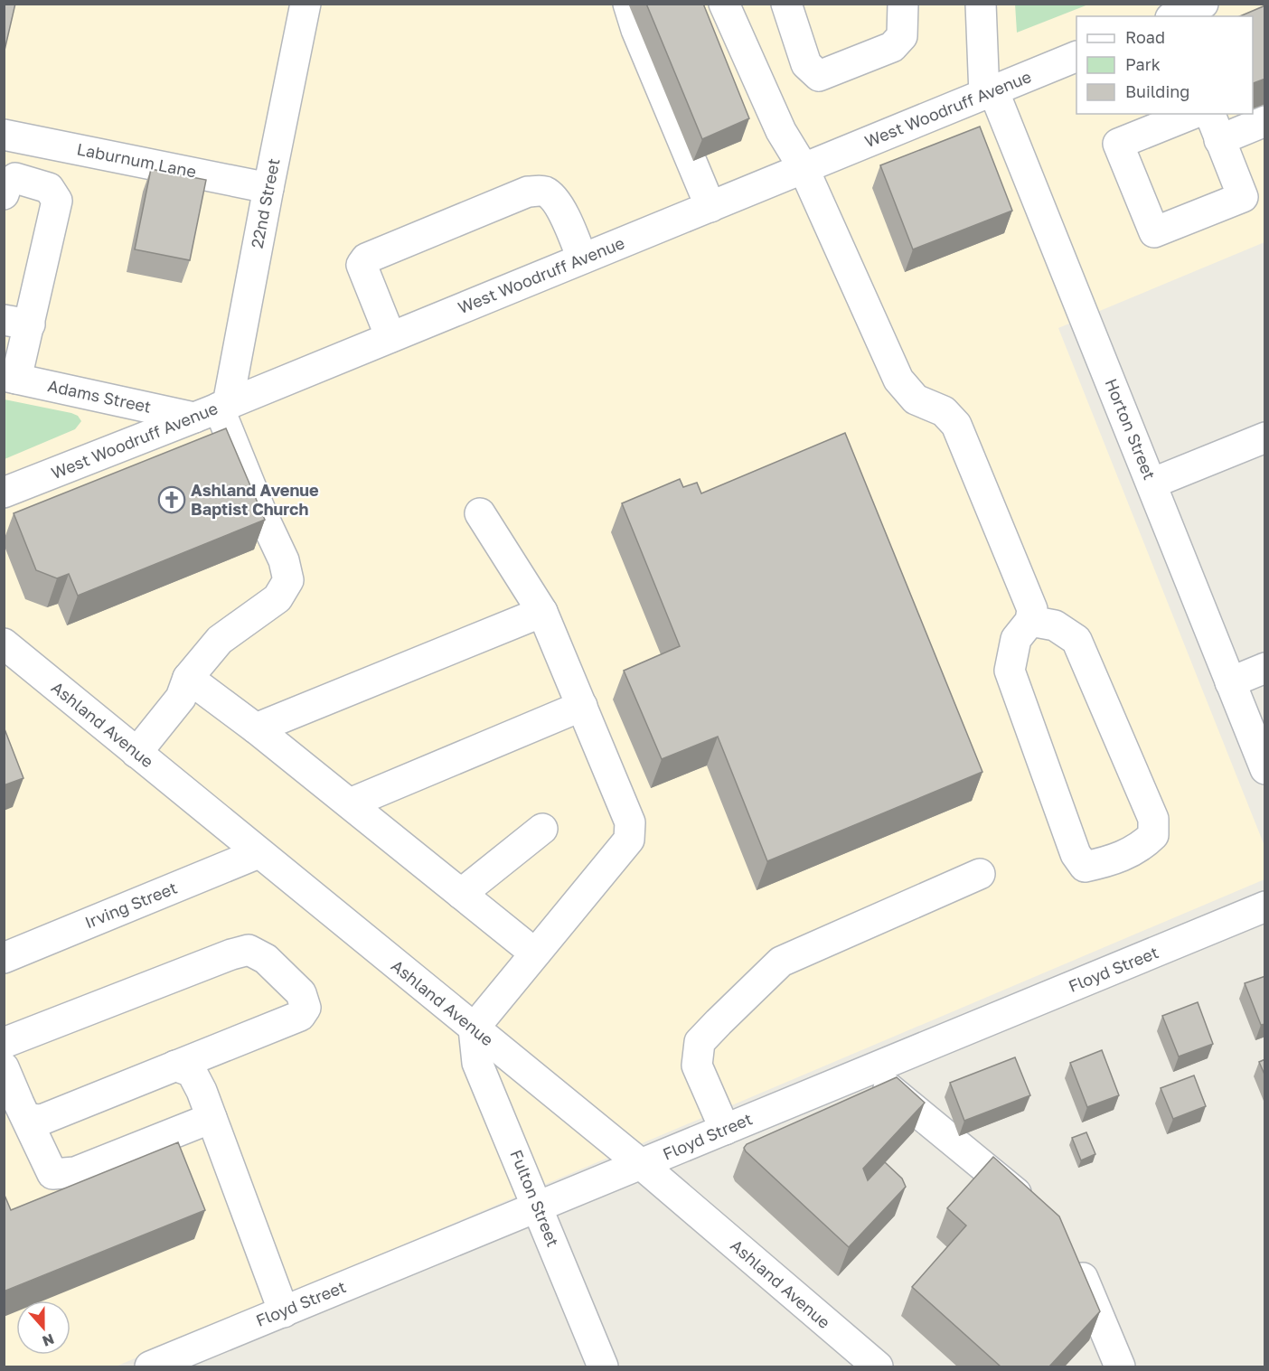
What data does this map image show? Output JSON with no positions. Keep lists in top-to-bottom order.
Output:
{
  "streets": {
    "street": [
      "West Woodruff Avenue",
      "Laburnum Lane",
      "22nd Street",
      "Adams Street",
      "Horton Street",
      "Ashland Avenue",
      "Irving Street",
      "Floyd Street",
      "Fulton Street"
    ]
  },
  "crossings": [
    ["West Woodruff Avenue", "22nd Street"],
    ["West Woodruff Avenue", "Adams Street"],
    ["West Woodruff Avenue", "Horton Street"],
    ["Laburnum Lane", "22nd Street"],
    ["22nd Street", "Adams Street"],
    ["Ashland Avenue", "Irving Street"],
    ["Ashland Avenue", "Floyd Street"],
    ["Ashland Avenue", "Fulton Street"],
    ["Floyd Street", "Fulton Street"]
  ],
  "places": {
    "church": ["Ashland Avenue Baptist Church"]
  },
  "legend": ["Road", "Park", "Building"],
  "north": "bottom"
}
